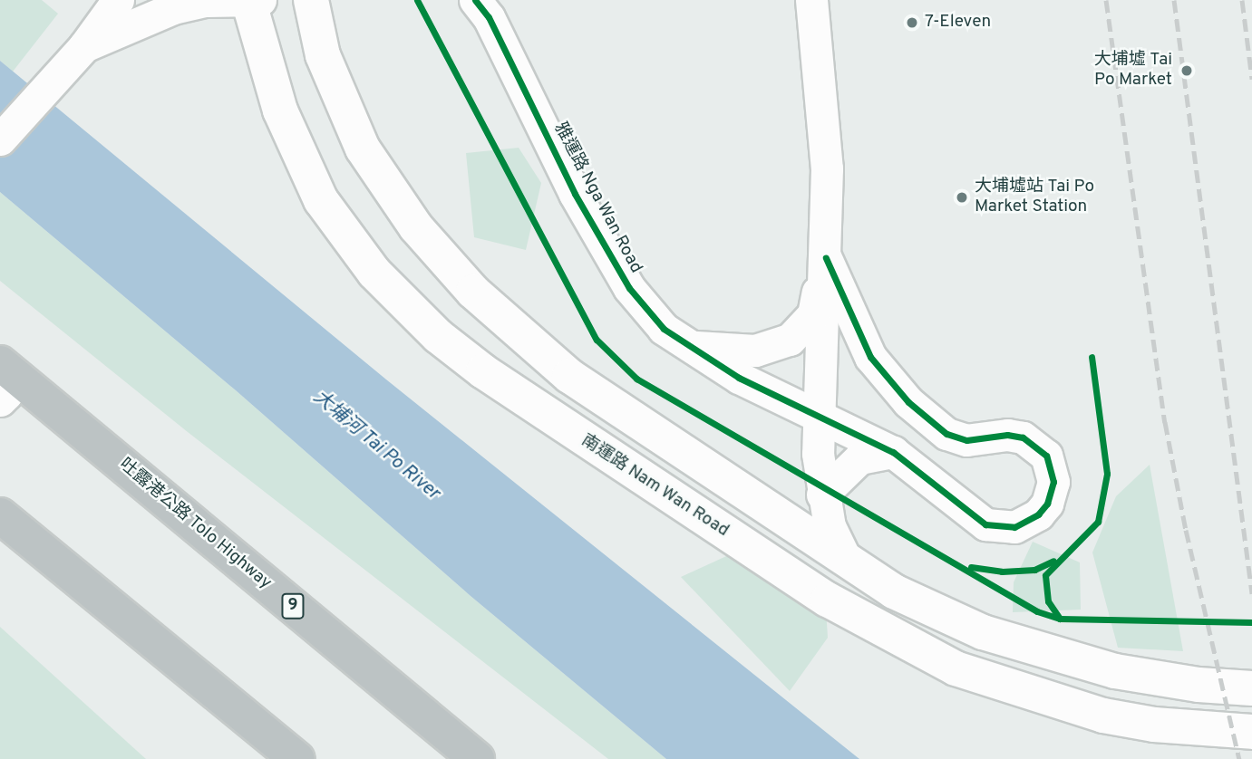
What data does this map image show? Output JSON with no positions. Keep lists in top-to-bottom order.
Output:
{
  "streets": {
    "highway": ["吐露港公路 Tolo Highway", "9"],
    "main road": ["南運路 Nam Wan Road"],
    "street": ["雅運路 Nga Wan Road"]
  },
  "water": ["大埔河 Tai Po River"],
  "places": ["7-Eleven", "大埔墟 Tai Po Market", "大埔墟站 Tai Po Market Station"]
}
